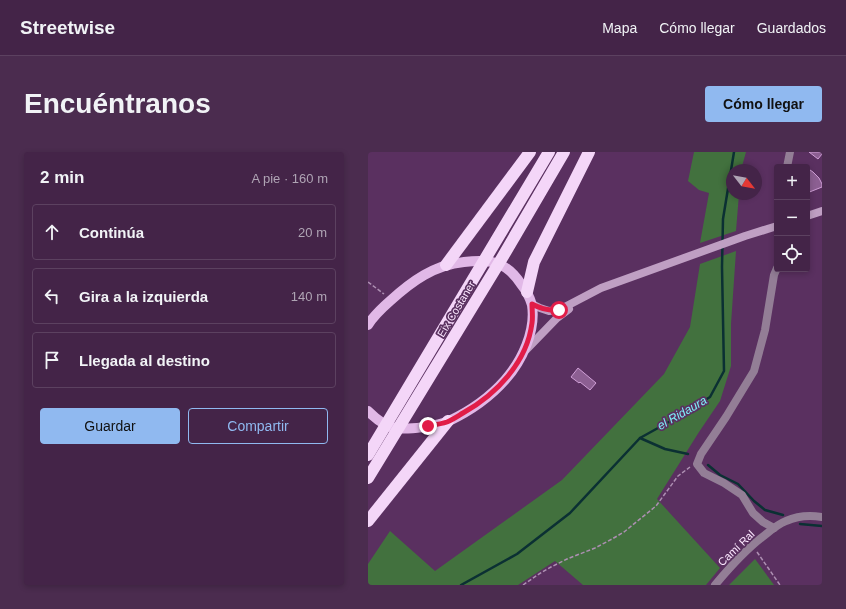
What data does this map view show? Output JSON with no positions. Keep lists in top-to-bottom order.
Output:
{
  "streets": {
    "highway": ["Eix Costaner"],
    "street": ["Camí Ral"]
  },
  "water": ["el Ridaura"],
  "north": "bottom right",
  "page": {
    "header": "Streetwise",
    "nav": ["Mapa", "Cómo llegar", "Guardados"],
    "buttons": [
      "Cómo llegar",
      ["Guardar", "Compartir"]
    ],
    "title": "Encuéntranos",
    "heading": ["2 min", "A pie · 160 m"],
    "map_buttons": ["+", "−"],
    "list": [
      ["Continúa", "20 m"],
      ["Gira a la izquierda", "140 m"],
      "Llegada al destino"
    ]
  }
}
